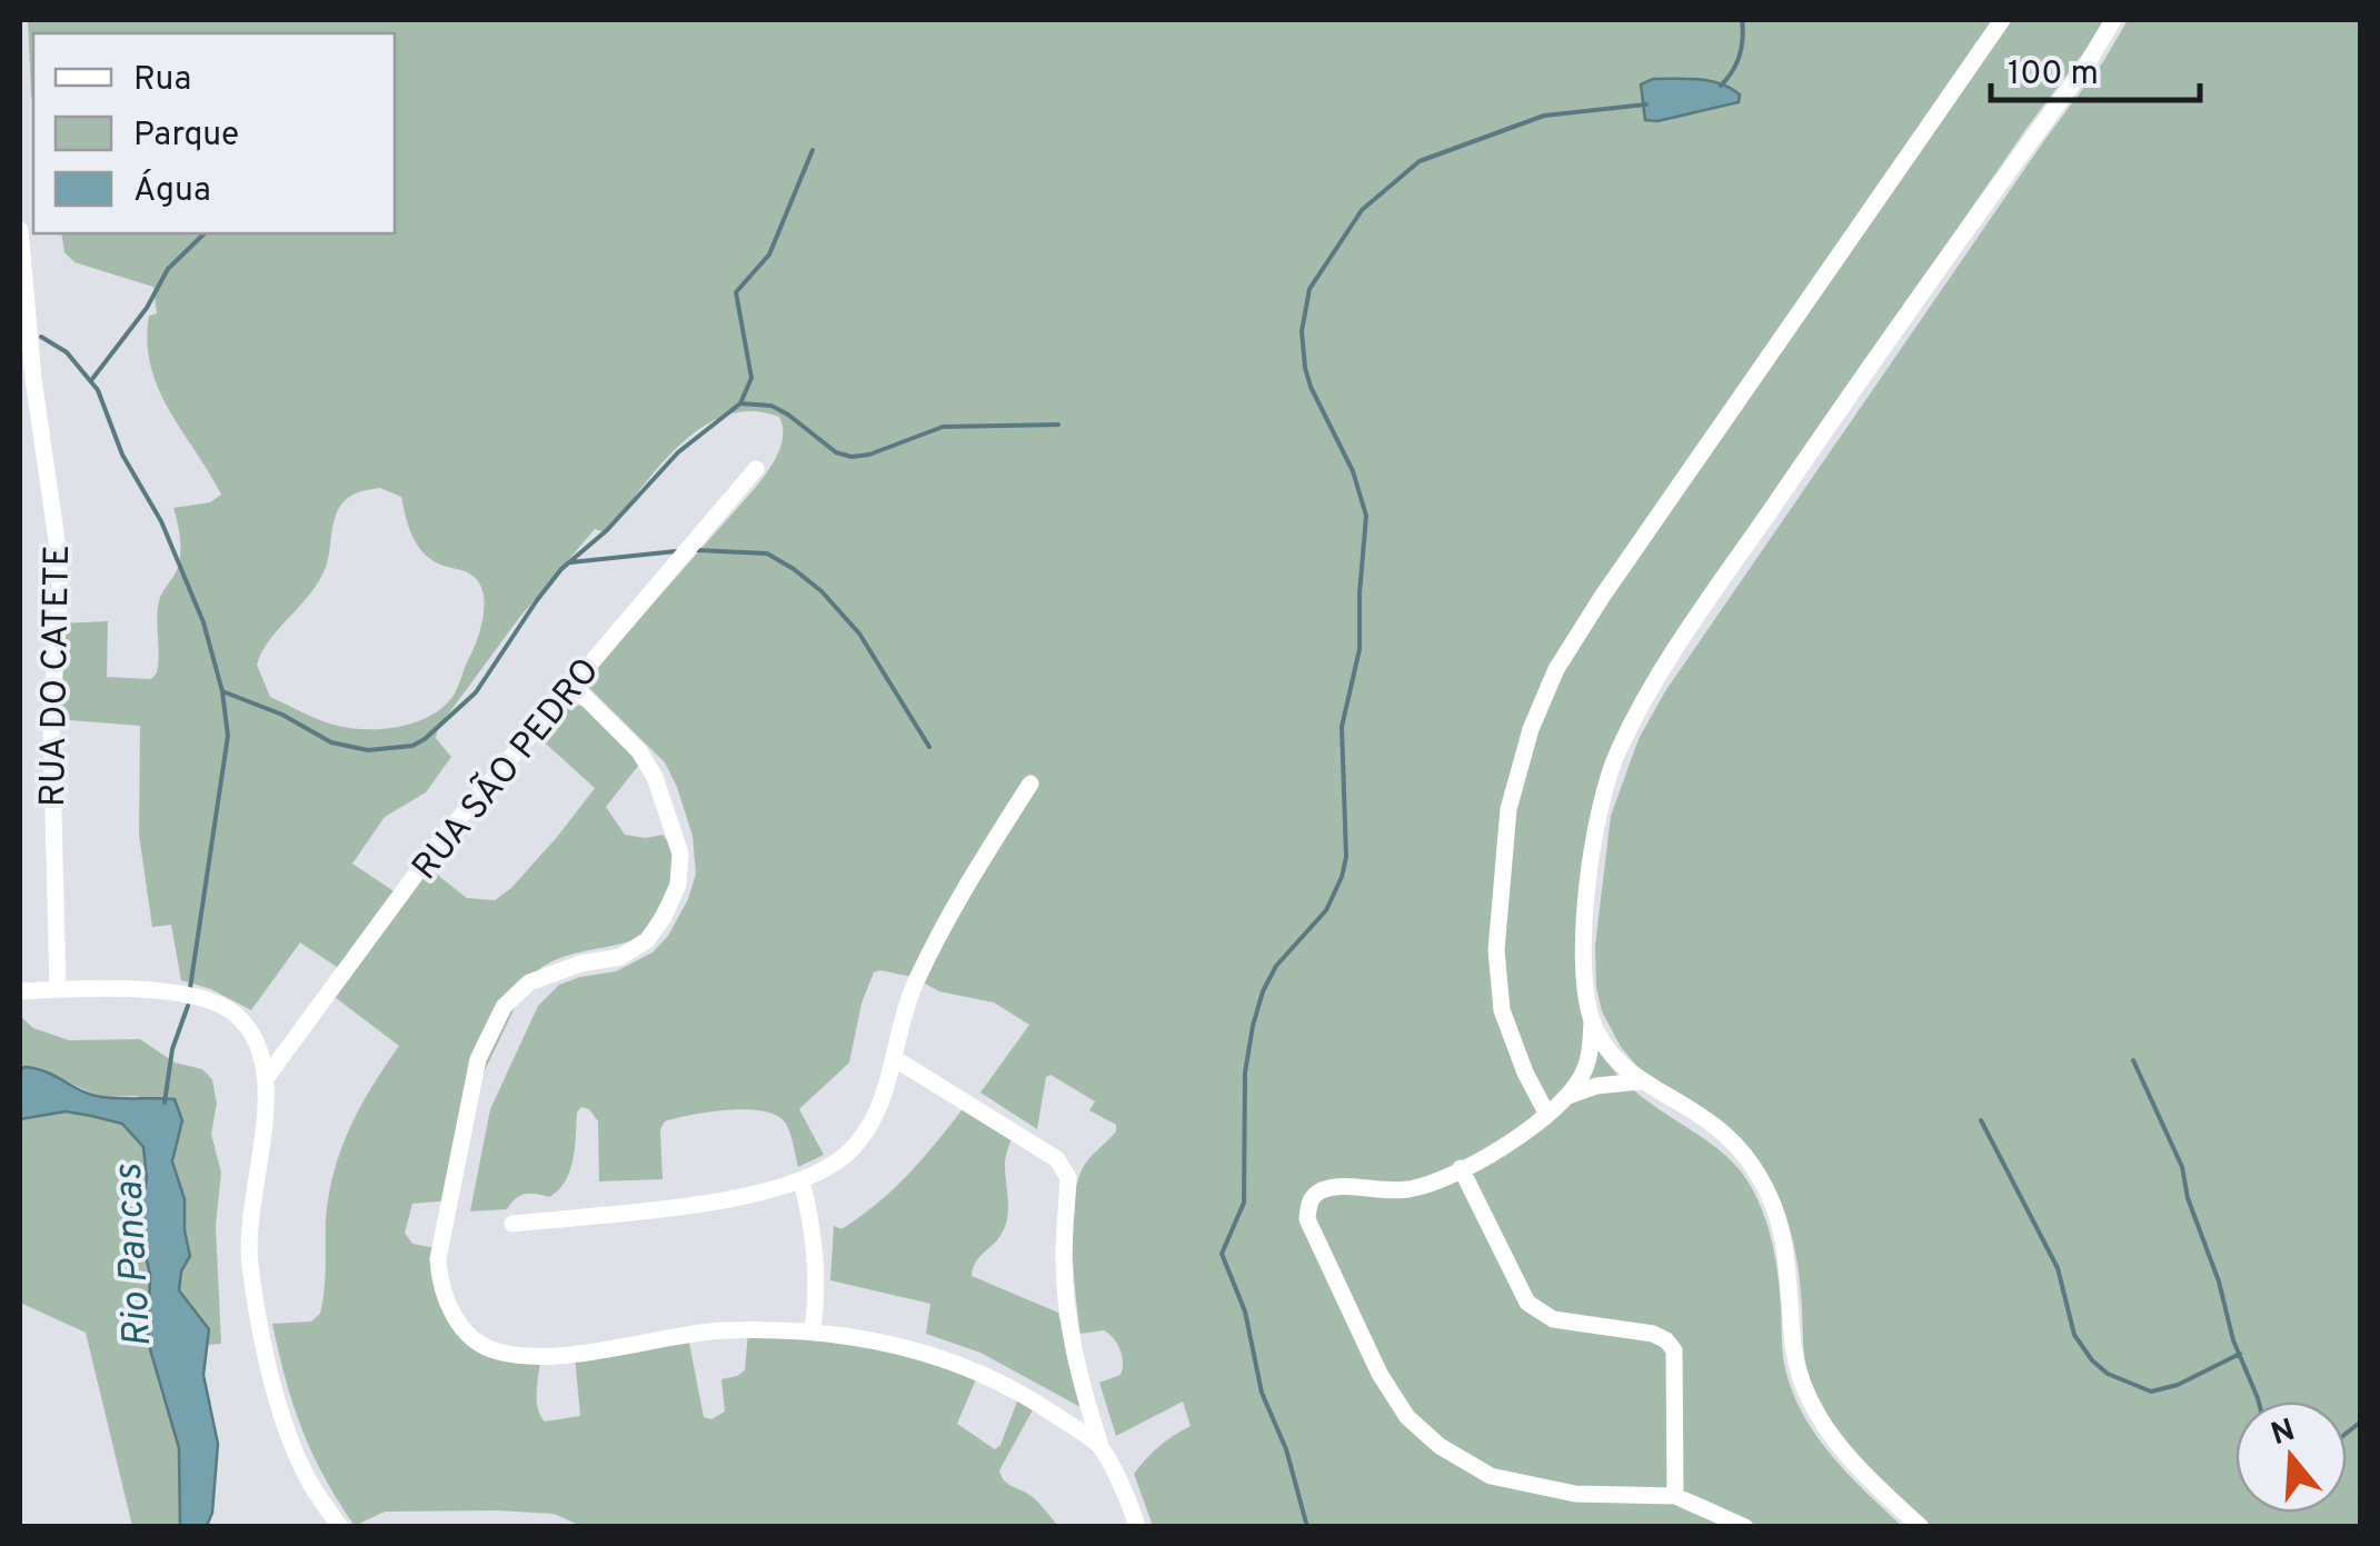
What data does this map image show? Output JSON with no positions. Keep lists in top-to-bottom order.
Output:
{
  "streets": {
    "street": ["RUA DO CATETE", "RUA SÃO PEDRO"]
  },
  "water": ["Rio Pancas"],
  "legend": ["Rua", "Parque", "Água"],
  "scale_bar": "100 m",
  "north": "top"
}
